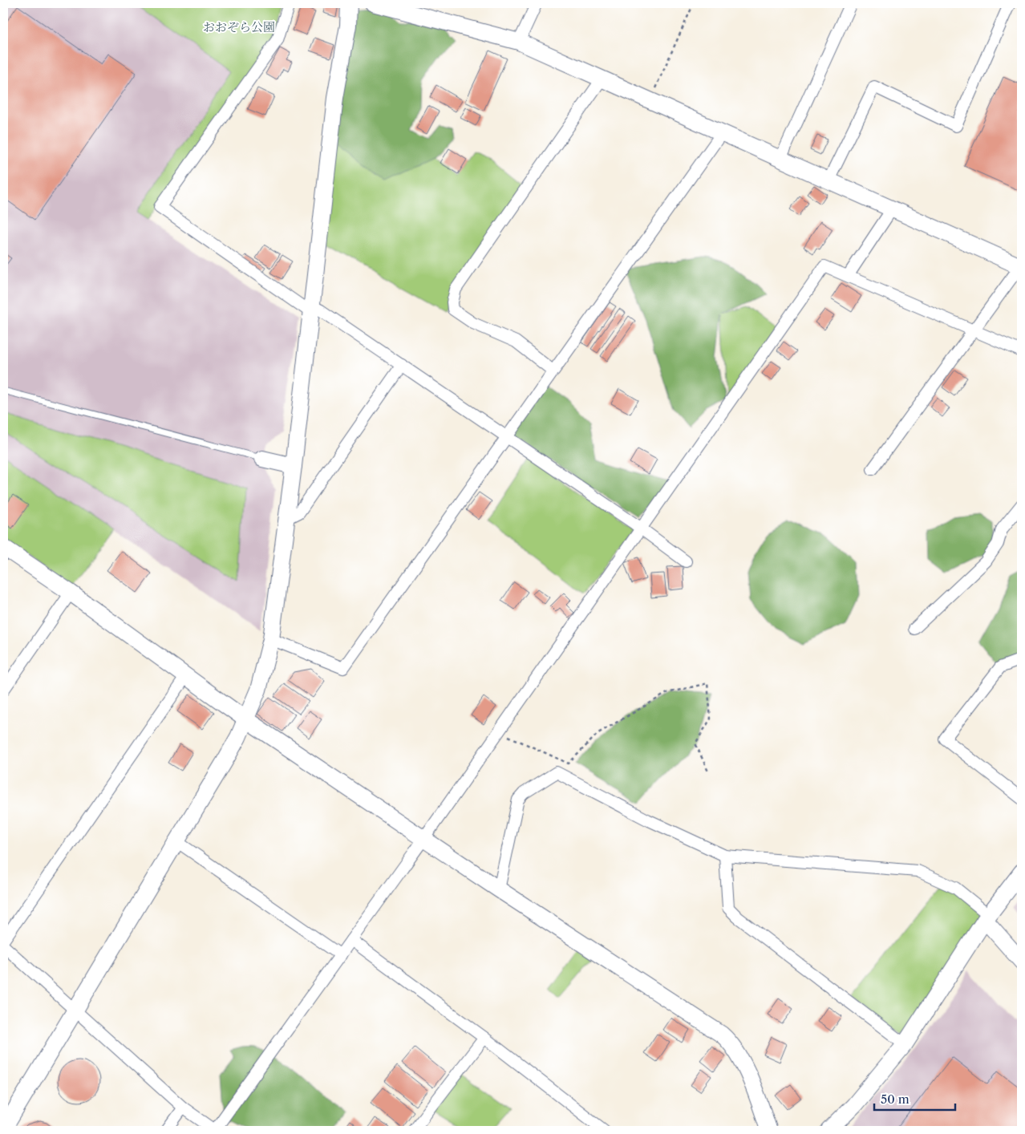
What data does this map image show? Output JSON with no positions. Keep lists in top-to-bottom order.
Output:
{
  "parks": ["おおぞら公園"],
  "scale_bar": "50 m"
}
